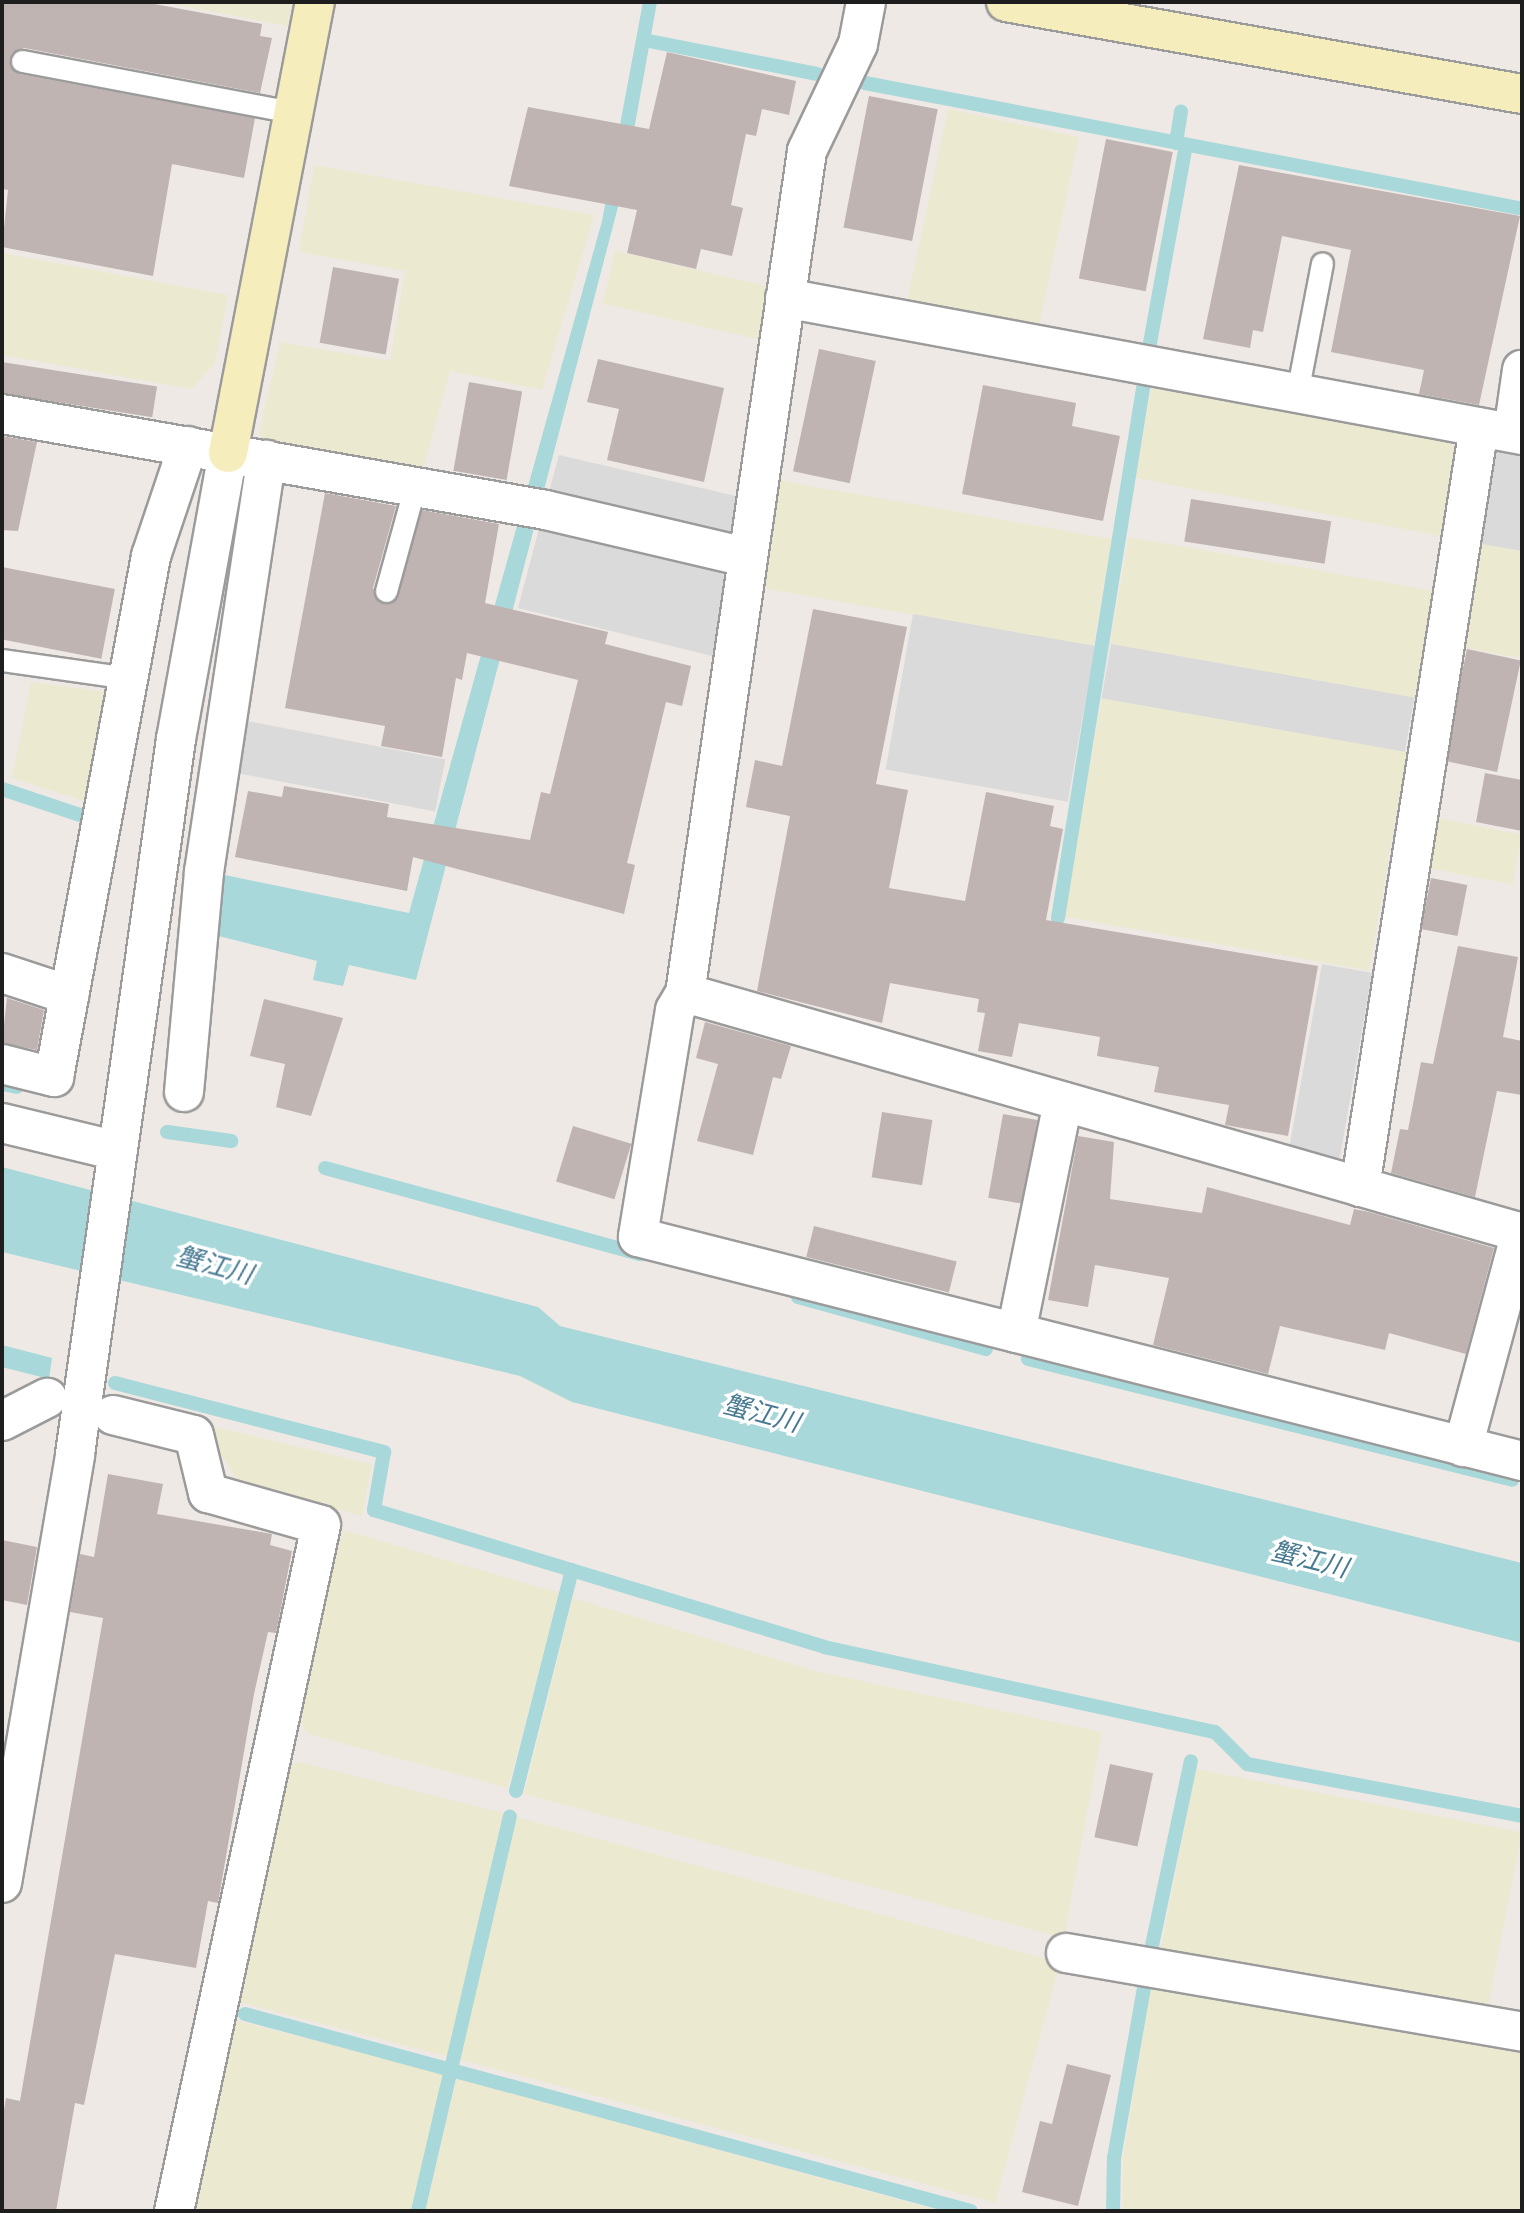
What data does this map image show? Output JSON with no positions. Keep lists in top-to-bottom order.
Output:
{
  "water": ["蟹江川"]
}
